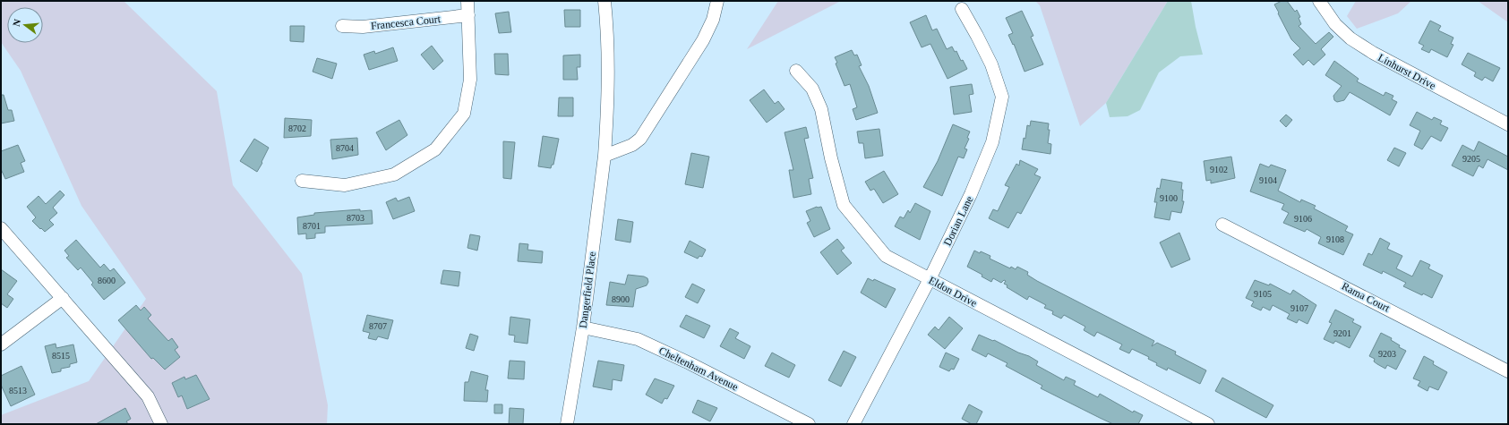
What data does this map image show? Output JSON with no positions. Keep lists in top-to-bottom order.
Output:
{
  "streets": {
    "street": [
      "Francesca Court",
      "Linhurst Drive",
      "Dorian Lane",
      "Dangerfield Place",
      "Eldon Drive",
      "Rama Court",
      "Cheltenham Avenue"
    ]
  },
  "crossings": [
    ["Dorian Lane", "Eldon Drive"],
    ["Dangerfield Place", "Cheltenham Avenue"]
  ],
  "house_numbers": [
    "8702",
    "8704",
    "9205",
    "9102",
    "9104",
    "9100",
    "8703",
    "9106",
    "8701",
    "9108",
    "8600",
    "9105",
    "8900",
    "9107",
    "8707",
    "9201",
    "9203",
    "8515",
    "8513"
  ],
  "north": "left"
}
